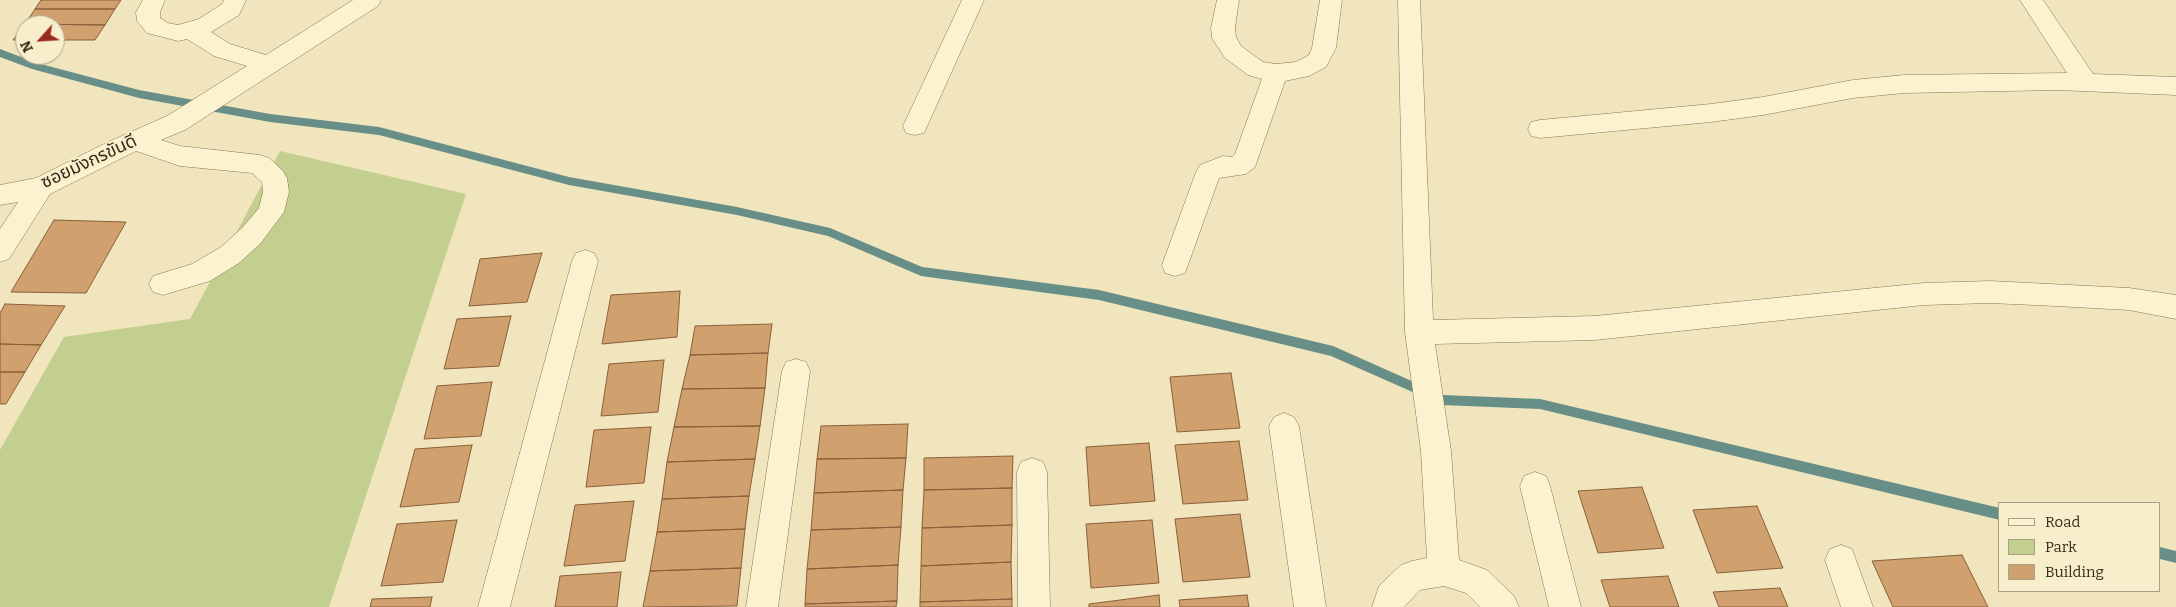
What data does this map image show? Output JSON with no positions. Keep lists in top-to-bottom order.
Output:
{
  "streets": {
    "street": ["ซอยมังกรขันดี"]
  },
  "legend": ["Road", "Park", "Building"],
  "north": "bottom left"
}
